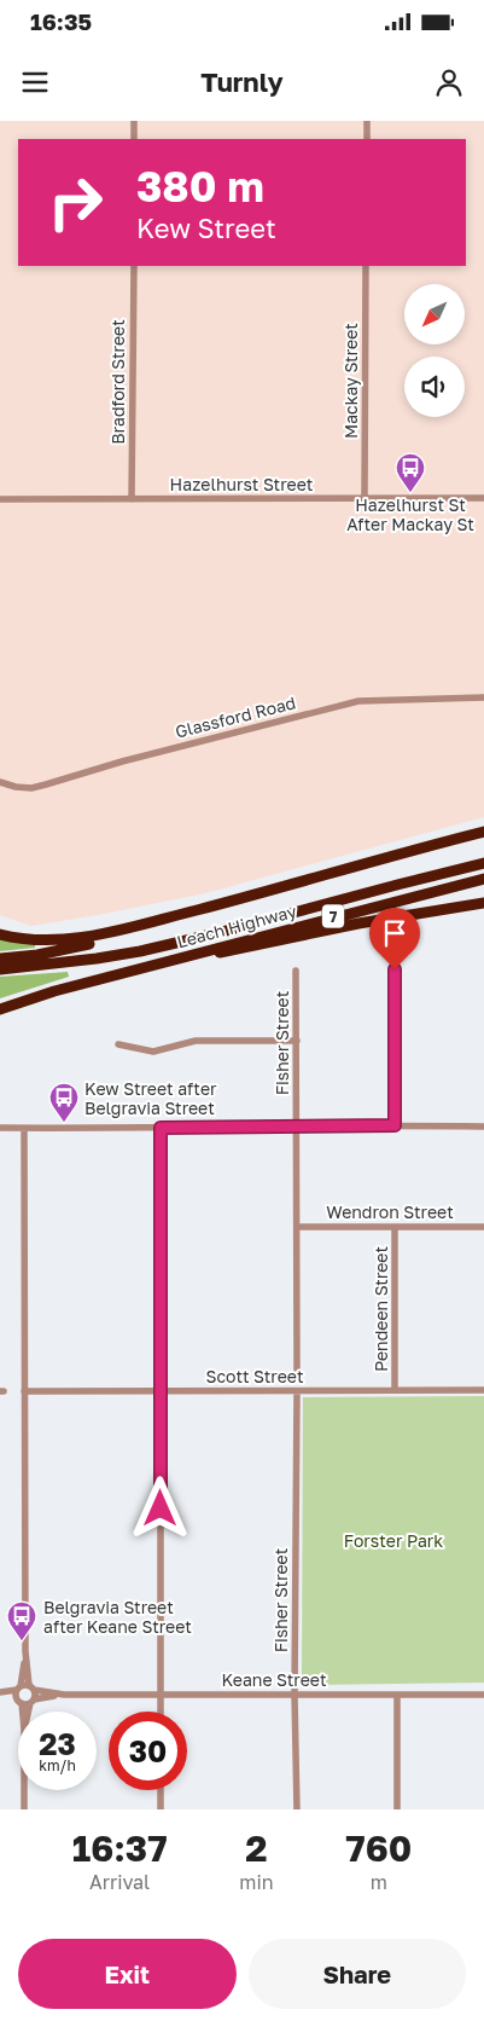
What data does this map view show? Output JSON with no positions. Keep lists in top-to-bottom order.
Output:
{
  "streets": {
    "highway": ["7", "Leach Highway"],
    "street": [
      "Mackay Street",
      "Bradford Street",
      "Hazelhurst Street",
      "Glassford Road",
      "Fisher Street",
      "Wendron Street",
      "Pendeen Street",
      "Scott Street",
      "Keane Street"
    ]
  },
  "crossings": [
    ["Mackay Street", "Hazelhurst Street"],
    ["Bradford Street", "Hazelhurst Street"],
    ["7", "Leach Highway"],
    ["Fisher Street", "Wendron Street"],
    ["Fisher Street", "Scott Street"],
    ["Fisher Street", "Keane Street"],
    ["Wendron Street", "Pendeen Street"],
    ["Pendeen Street", "Scott Street"]
  ],
  "parks": ["Forster Park"],
  "places": {
    "bus stop": ["Hazelhurst St After Mackay St", "Kew Street after Belgravia Street", "Belgravia Street after Keane Street"]
  },
  "north": "bottom left",
  "page": {
    "status": "16:35",
    "header": "Turnly",
    "turn": ["380 m", "Kew Street"],
    "speed": "23 km/h",
    "limit": "30",
    "eta": [
      "16:37",
      "Arrival",
      "2",
      "min",
      "760",
      "m"
    ],
    "buttons": ["Exit", "Share"]
  }
}
